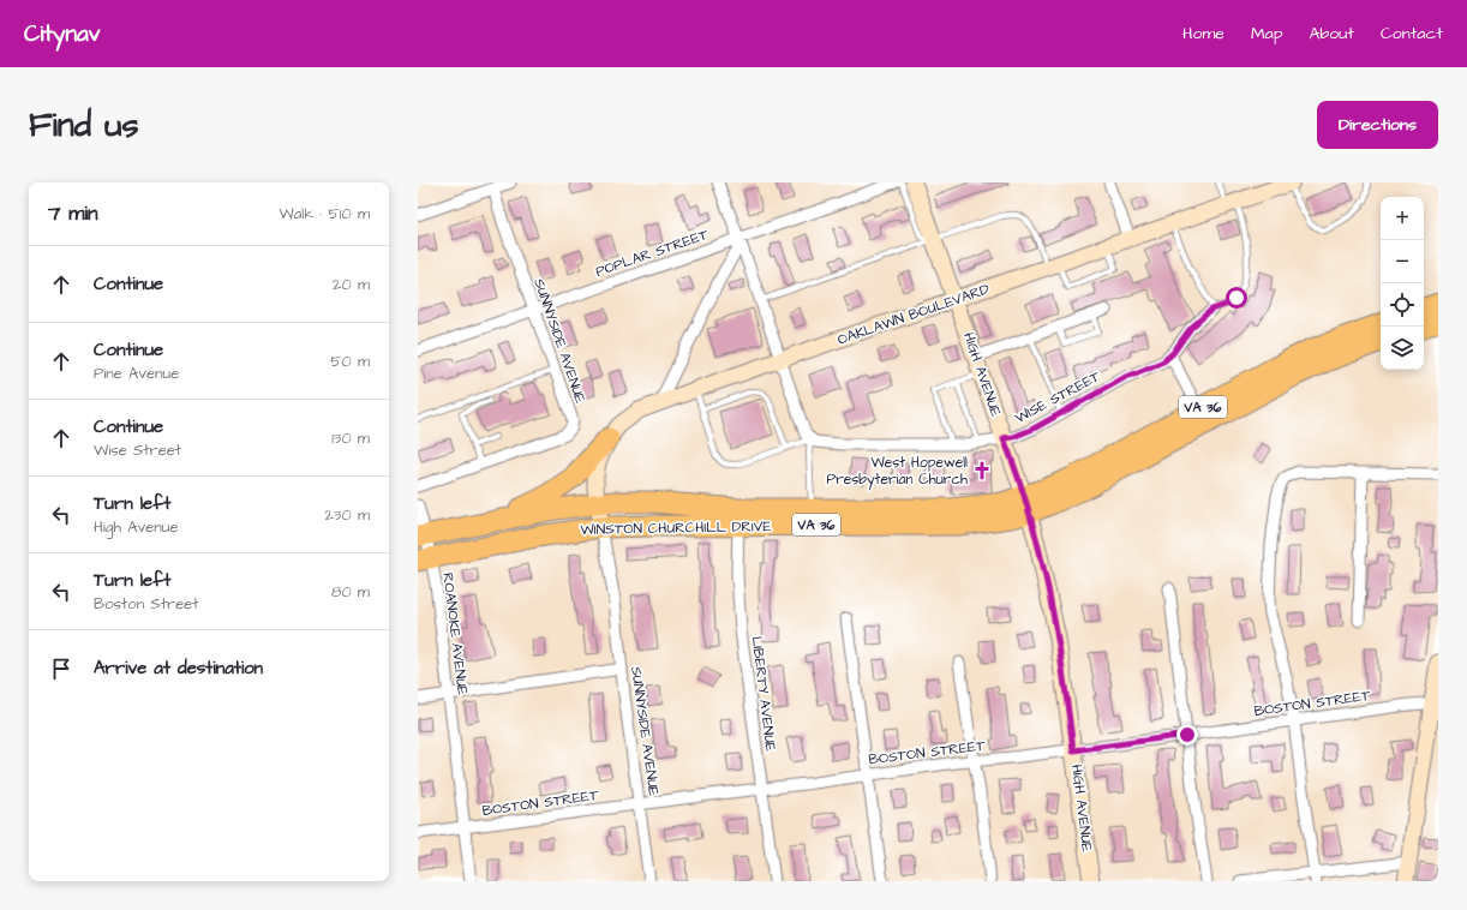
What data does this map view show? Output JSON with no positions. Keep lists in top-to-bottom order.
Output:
{
  "streets": {
    "highway": ["VA 36", "WINSTON CHURCHILL DRIVE"],
    "street": [
      "POPLAR STREET",
      "OAKLAWN BOULEVARD",
      "SUNNYSIDE AVENUE",
      "HIGH AVENUE",
      "WISE STREET",
      "ROANOKE AVENUE",
      "LIBERTY AVENUE",
      "BOSTON STREET"
    ]
  },
  "crossings": [
    ["POPLAR STREET", "SUNNYSIDE AVENUE"],
    ["OAKLAWN BOULEVARD", "SUNNYSIDE AVENUE"],
    ["OAKLAWN BOULEVARD", "HIGH AVENUE"],
    ["OAKLAWN BOULEVARD", "VA 36"],
    ["OAKLAWN BOULEVARD", "WINSTON CHURCHILL DRIVE"],
    ["SUNNYSIDE AVENUE", "WINSTON CHURCHILL DRIVE"],
    ["SUNNYSIDE AVENUE", "BOSTON STREET"],
    ["HIGH AVENUE", "WISE STREET"],
    ["HIGH AVENUE", "WINSTON CHURCHILL DRIVE"],
    ["HIGH AVENUE", "BOSTON STREET"],
    ["VA 36", "WINSTON CHURCHILL DRIVE"],
    ["VA 36", "ROANOKE AVENUE"],
    ["WINSTON CHURCHILL DRIVE", "ROANOKE AVENUE"],
    ["WINSTON CHURCHILL DRIVE", "LIBERTY AVENUE"],
    ["ROANOKE AVENUE", "BOSTON STREET"],
    ["LIBERTY AVENUE", "BOSTON STREET"]
  ],
  "places": {
    "church": ["West Hopewell Presbyterian Church"]
  },
  "page": {
    "header": "Citynav",
    "nav": [
      "Home",
      "Map",
      "About",
      "Contact"
    ],
    "buttons": "Directions",
    "title": "Find us",
    "heading": ["7 min", "Walk · 510 m"],
    "map_buttons": ["+", "−"],
    "list": [
      ["Continue", "20 m"],
      ["Continue", "Pine Avenue", "50 m"],
      ["Continue", "Wise Street", "130 m"],
      ["Turn left", "High Avenue", "230 m"],
      ["Turn left", "Boston Street", "80 m"],
      "Arrive at destination"
    ]
  }
}
